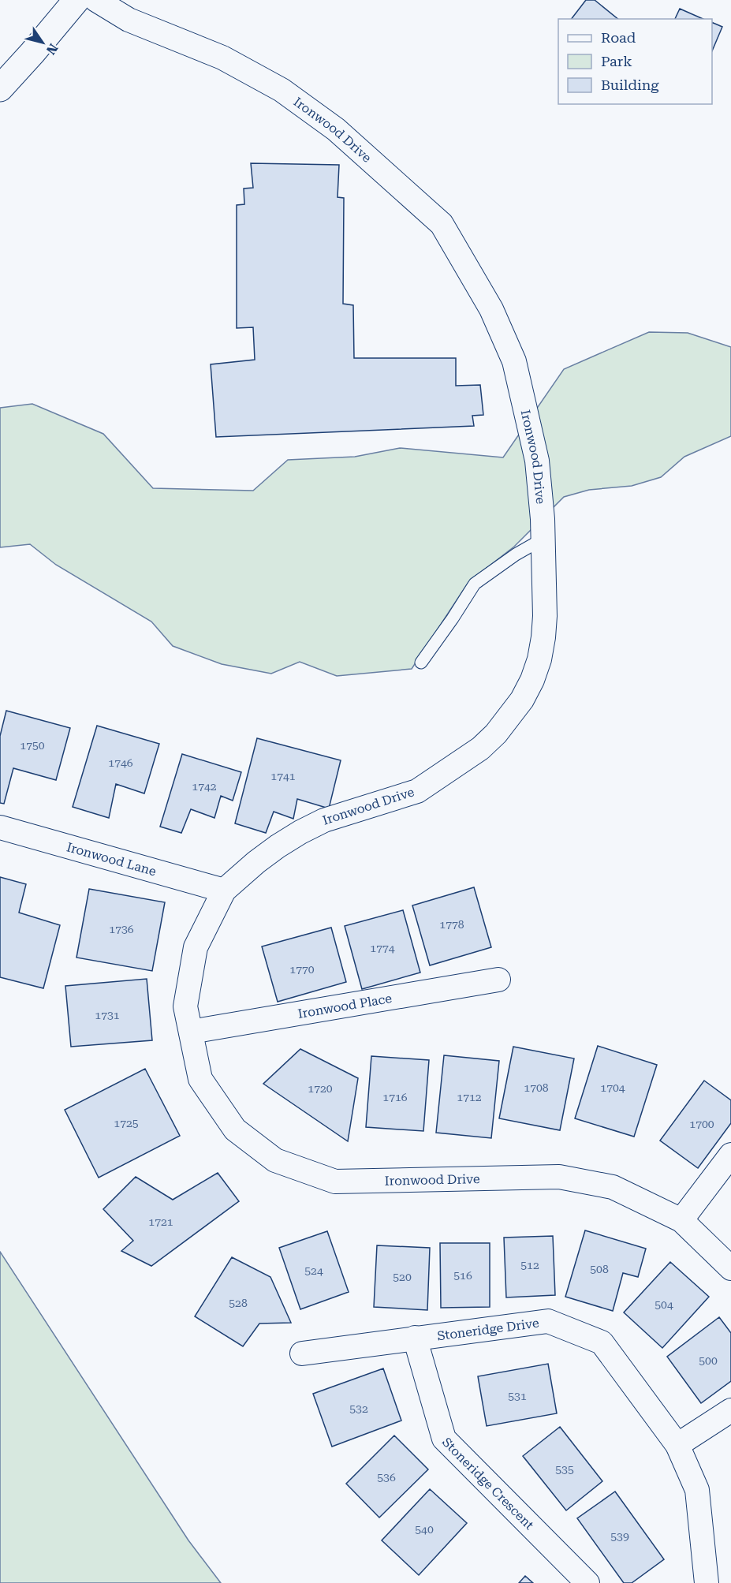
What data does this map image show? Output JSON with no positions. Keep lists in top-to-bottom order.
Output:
{
  "streets": {
    "street": [
      "Ironwood Drive",
      "Ironwood Lane",
      "Ironwood Place",
      "Stoneridge Drive",
      "Stoneridge Crescent"
    ]
  },
  "crossings": [
    ["Ironwood Drive", "Ironwood Lane"],
    ["Ironwood Drive", "Ironwood Place"],
    ["Stoneridge Drive", "Stoneridge Crescent"]
  ],
  "house_numbers": [
    "1750",
    "1746",
    "1741",
    "1742",
    "1778",
    "1736",
    "1774",
    "1770",
    "1731",
    "1708",
    "1704",
    "1720",
    "1716",
    "1712",
    "1725",
    "1700",
    "1721",
    "512",
    "508",
    "524",
    "516",
    "520",
    "528",
    "504",
    "500",
    "531",
    "532",
    "535",
    "536",
    "540",
    "539"
  ],
  "legend": ["Road", "Park", "Building"],
  "north": "bottom right"
}
